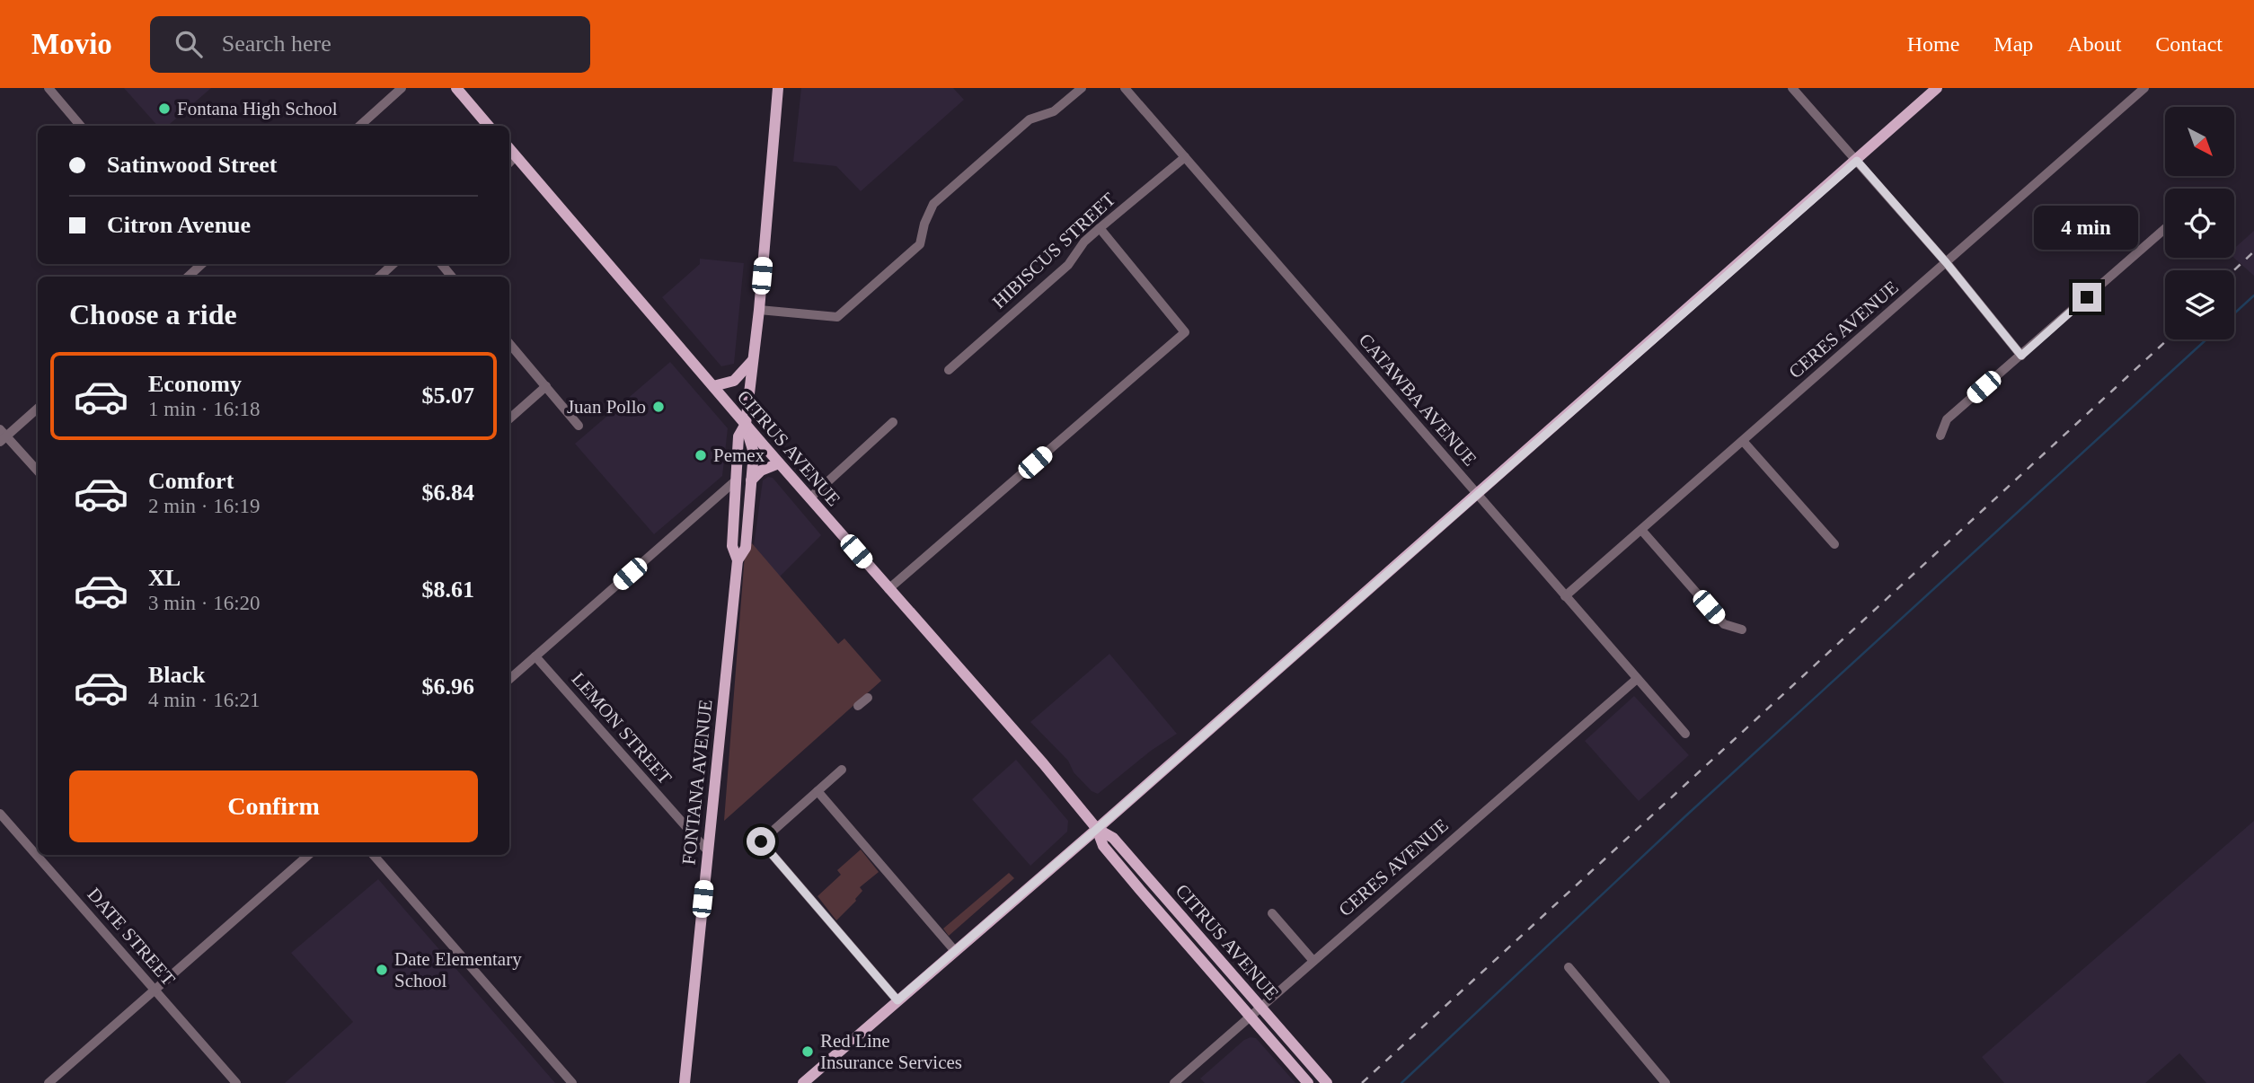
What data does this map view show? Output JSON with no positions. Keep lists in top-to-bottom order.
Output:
{
  "streets": {
    "main road": ["CITRUS AVENUE", "FONTANA AVENUE"],
    "street": [
      "HIBISCUS STREET",
      "CERES AVENUE",
      "CATAWBA AVENUE",
      "LEMON STREET",
      "DATE STREET"
    ]
  },
  "crossings": [
    ["HIBISCUS STREET", "CATAWBA AVENUE"],
    ["CERES AVENUE", "CATAWBA AVENUE"],
    ["CERES AVENUE", "CITRUS AVENUE"],
    ["CITRUS AVENUE", "FONTANA AVENUE"],
    ["LEMON STREET", "FONTANA AVENUE"]
  ],
  "places": [
    "Fontana High School",
    "Juan Pollo",
    "Pemex",
    "Date Elementary School",
    "Red Line Insurance Services"
  ],
  "north": "bottom right",
  "page": {
    "header": "Movio",
    "search": "Search here",
    "nav": [
      "Home",
      "Map",
      "About",
      "Contact"
    ],
    "banner": ["Satinwood Street", "Citron Avenue"],
    "bubble": "4 min",
    "heading": "Choose a ride",
    "list": [
      {
        "name": "Economy",
        "note": "1 min · 16:18",
        "value": "$5.07"
      },
      {
        "name": "Comfort",
        "note": "2 min · 16:19",
        "value": "$6.84"
      },
      {
        "name": "XL",
        "note": "3 min · 16:20",
        "value": "$8.61"
      },
      {
        "name": "Black",
        "note": "4 min · 16:21",
        "value": "$6.96"
      }
    ],
    "buttons": "Confirm"
  }
}
